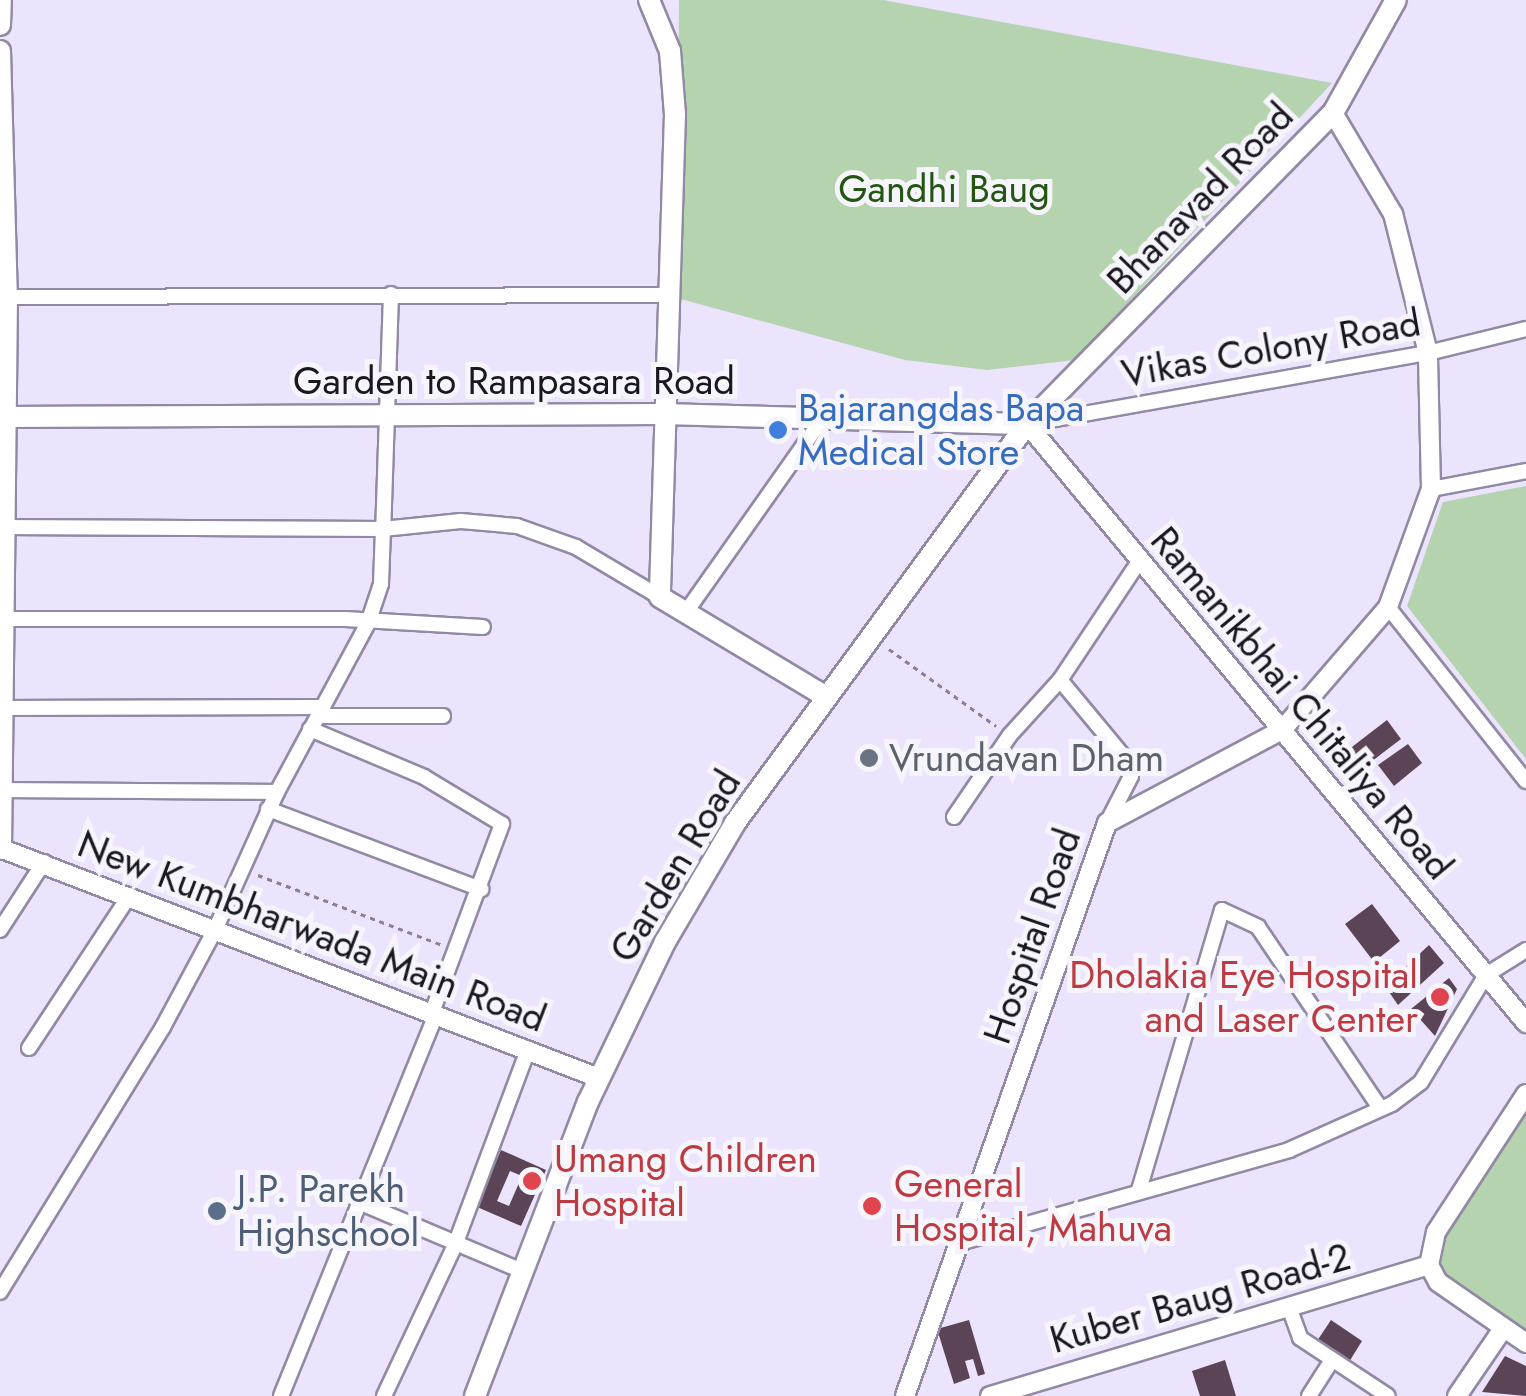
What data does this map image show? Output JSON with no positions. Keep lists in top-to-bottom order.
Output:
{
  "streets": {
    "main road": ["Bhanavad Road", "Garden to Rampasara Road", "Garden Road"],
    "street": [
      "Vikas Colony Road",
      "Ramanikbhai Chitaliya Road",
      "New Kumbharwada Main Road",
      "Hospital Road",
      "Kuber Baug Road-2"
    ]
  },
  "crossings": [
    ["Bhanavad Road", "Vikas Colony Road"],
    ["Bhanavad Road", "Garden to Rampasara Road"],
    ["Bhanavad Road", "Ramanikbhai Chitaliya Road"],
    ["Bhanavad Road", "Garden Road"],
    ["Bhanavad Road", "Hospital Road"],
    ["Vikas Colony Road", "Garden to Rampasara Road"],
    ["Vikas Colony Road", "Ramanikbhai Chitaliya Road"],
    ["Vikas Colony Road", "Garden Road"],
    ["Vikas Colony Road", "Hospital Road"],
    ["Garden to Rampasara Road", "Ramanikbhai Chitaliya Road"],
    ["Garden to Rampasara Road", "Garden Road"],
    ["Ramanikbhai Chitaliya Road", "Garden Road"],
    ["Ramanikbhai Chitaliya Road", "Hospital Road"],
    ["Garden Road", "New Kumbharwada Main Road"]
  ],
  "parks": ["Gandhi Baug"],
  "places": [
    "Bajarangdas Bapa Medical Store",
    "Vrundavan Dham",
    "Dholakia Eye Hospital and Laser Center",
    "Umang Children Hospital",
    "General Hospital, Mahuva",
    "J.P. Parekh Highschool"
  ]
}
